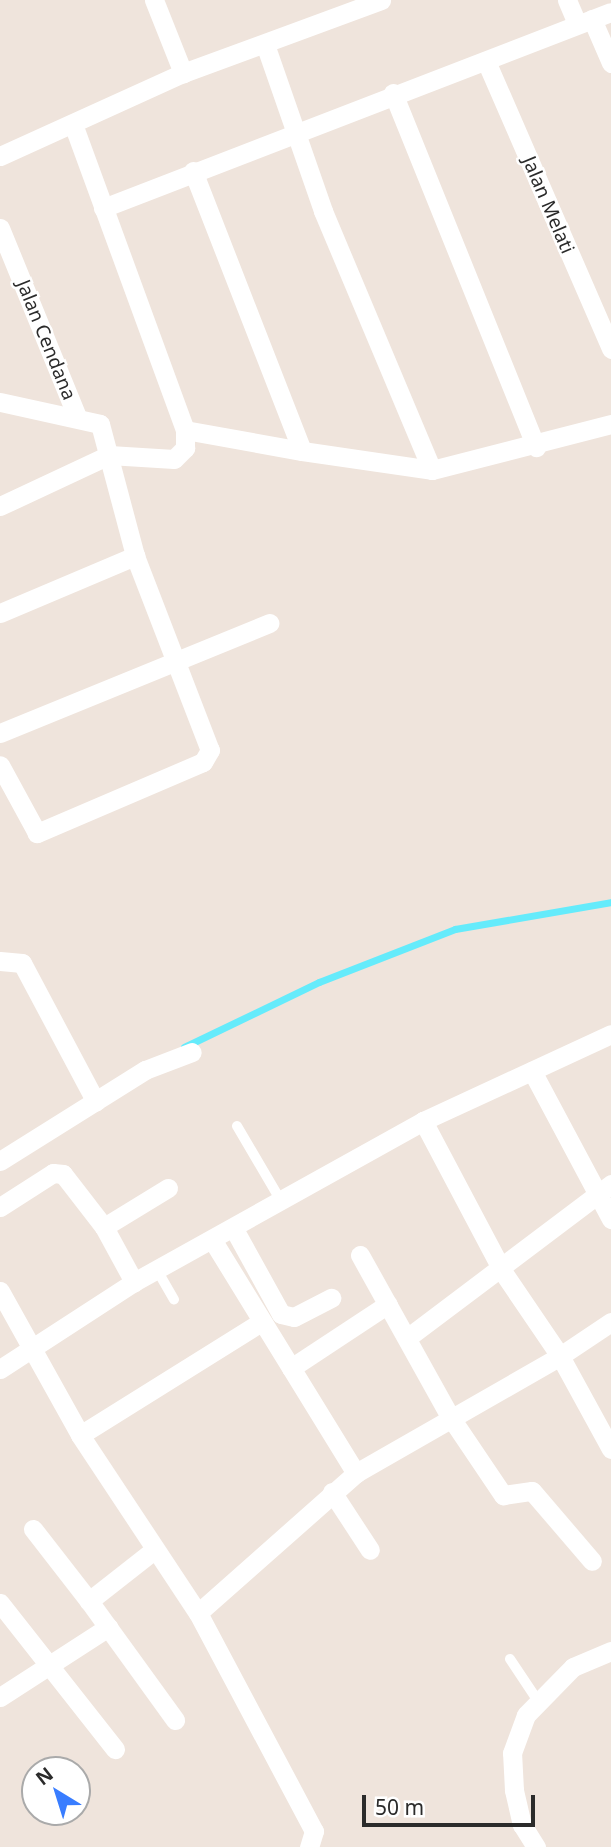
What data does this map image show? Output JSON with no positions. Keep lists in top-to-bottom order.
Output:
{
  "streets": {
    "street": ["Jalan Melati", "Jalan Cendana"]
  },
  "scale_bar": "50 m",
  "north": "top left"
}
